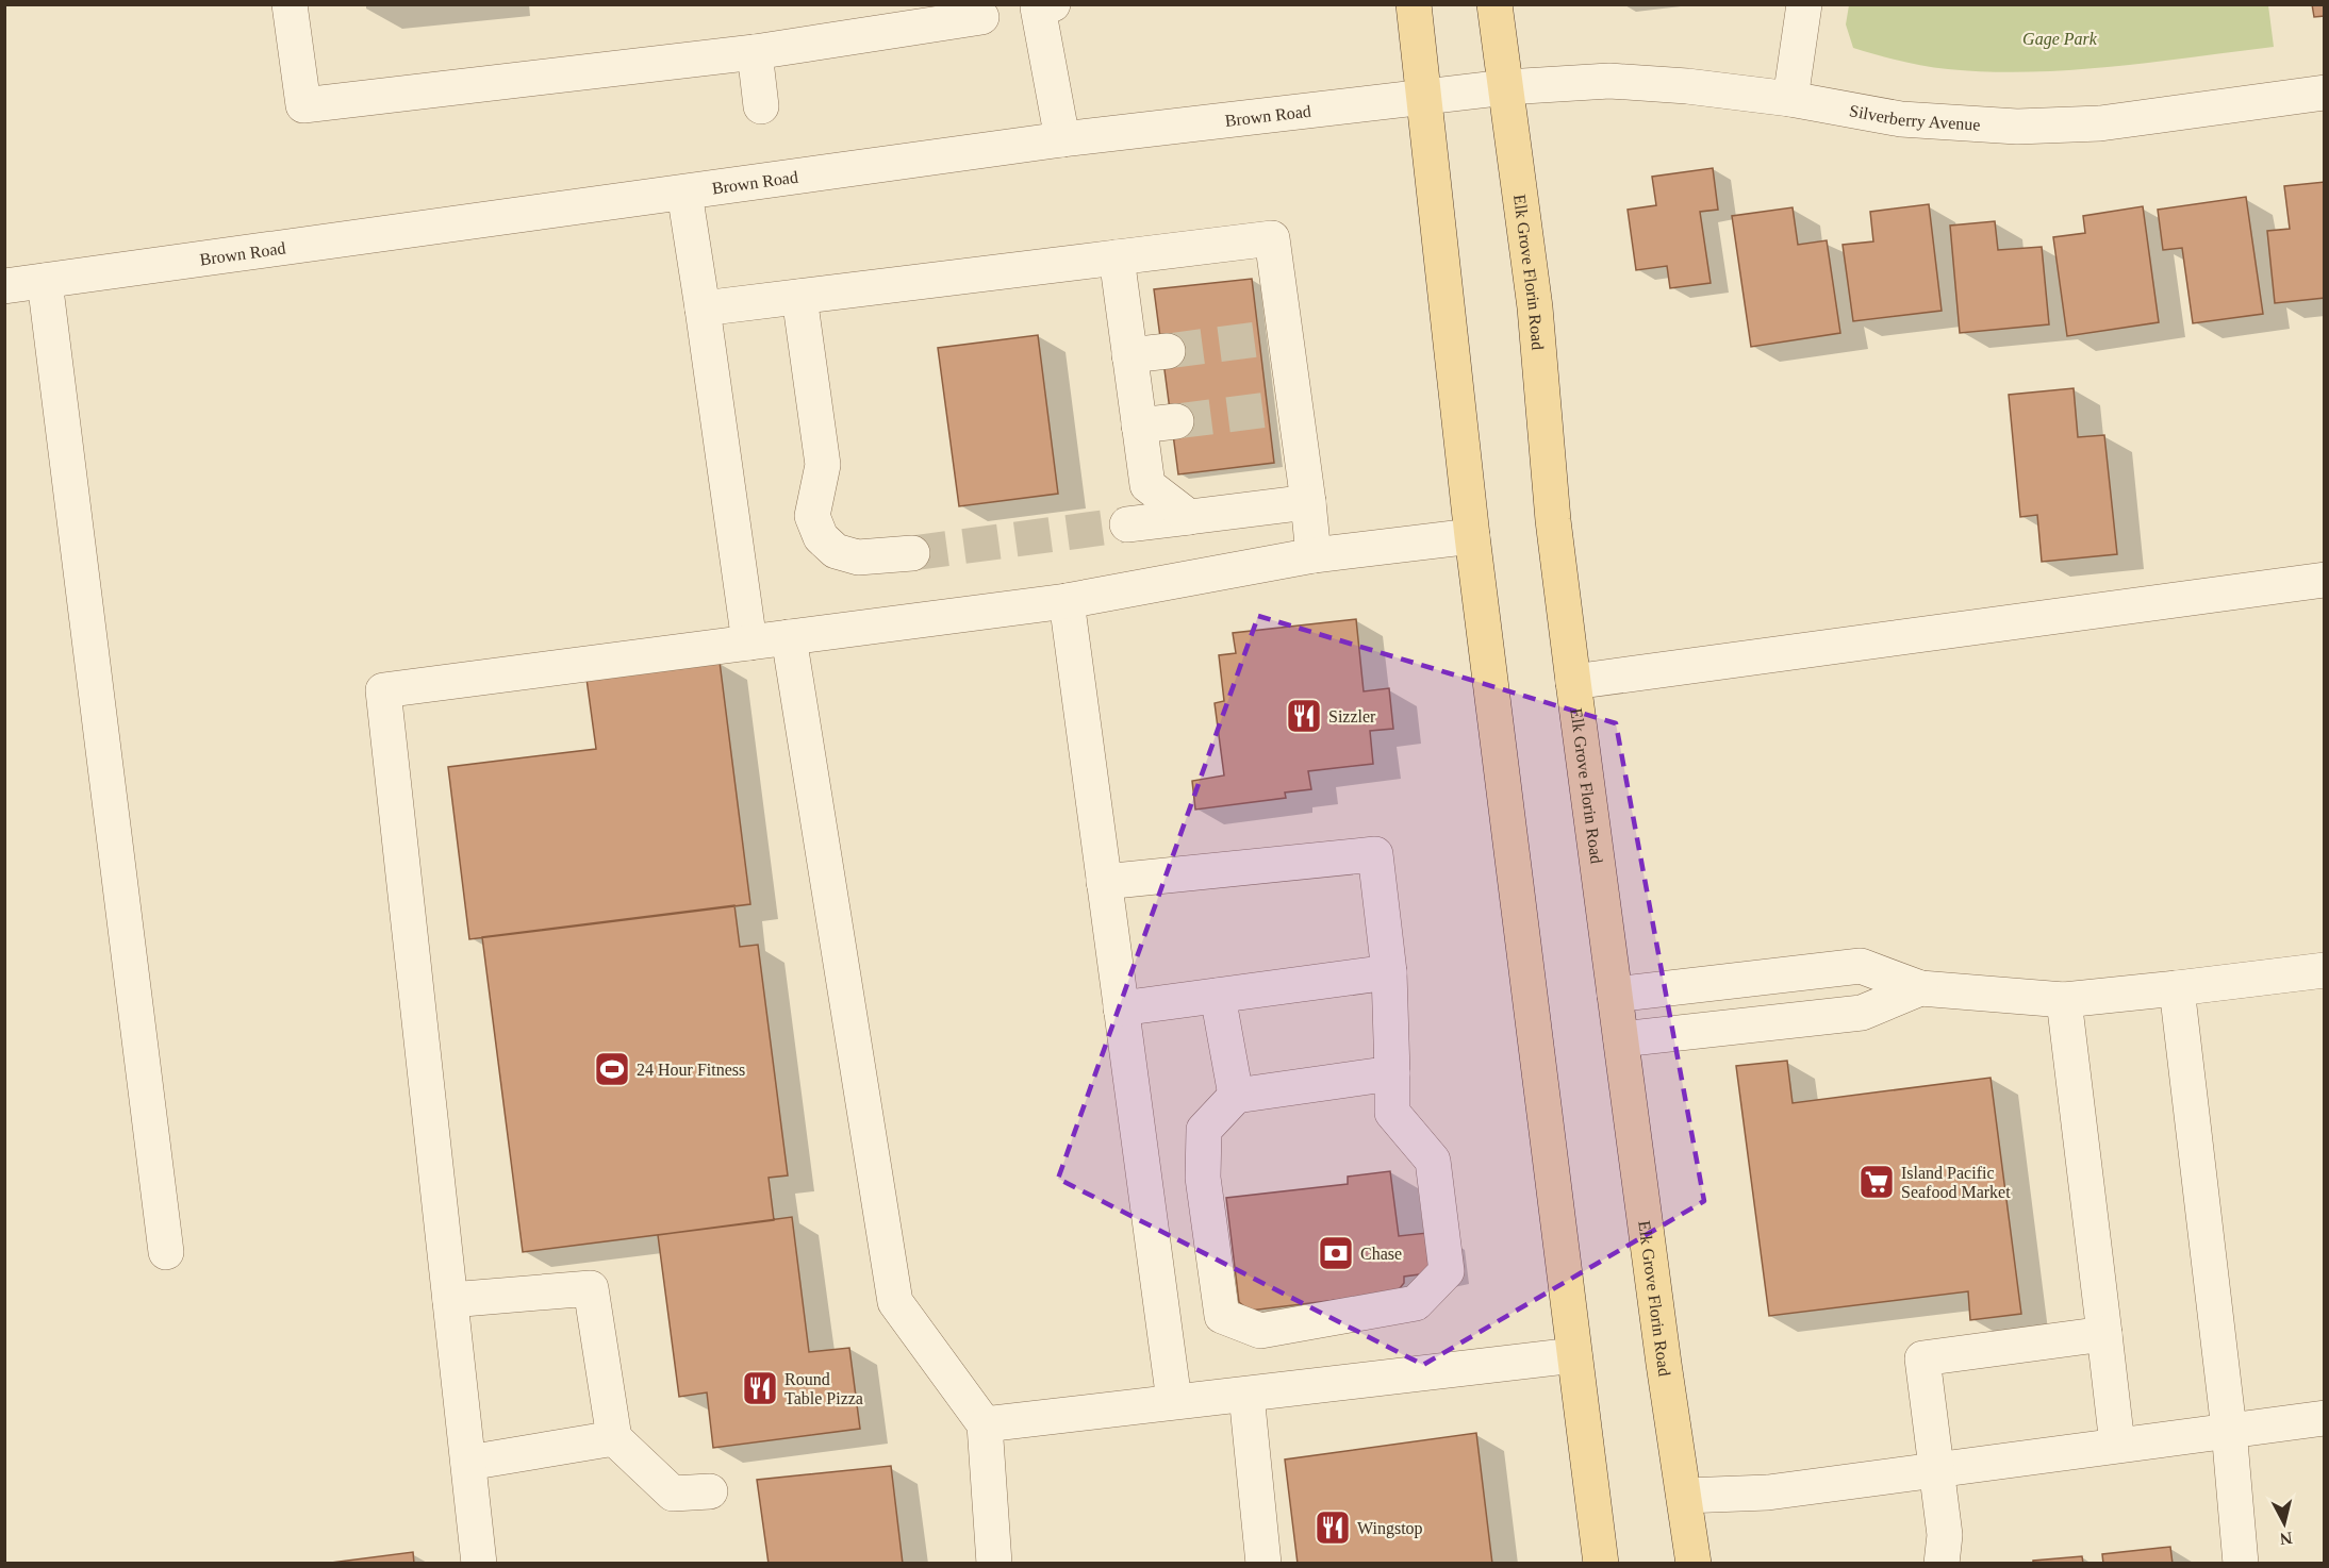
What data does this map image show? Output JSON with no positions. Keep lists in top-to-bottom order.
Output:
{
  "streets": {
    "main road": ["Elk Grove Florin Road"],
    "street": ["Brown Road", "Silverberry Avenue"]
  },
  "crossings": [
    ["Brown Road", "Silverberry Avenue"],
    ["Brown Road", "Elk Grove Florin Road"],
    ["Silverberry Avenue", "Elk Grove Florin Road"]
  ],
  "parks": ["Gage Park"],
  "places": {
    "restaurant": ["Sizzler", "Round Table Pizza", "Wingstop"],
    "sports": ["24 Hour Fitness"],
    "supermarket": ["Island Pacific Seafood Market"],
    "bank": ["Chase"]
  },
  "north": "bottom"
}
